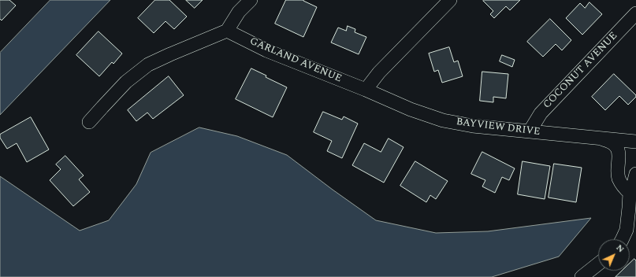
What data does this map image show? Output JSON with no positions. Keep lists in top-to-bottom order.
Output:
{
  "streets": {
    "street": ["GARLAND AVENUE", "COCONUT AVENUE", "BAYVIEW DRIVE"]
  },
  "crossings": [
    ["GARLAND AVENUE", "BAYVIEW DRIVE"],
    ["COCONUT AVENUE", "BAYVIEW DRIVE"]
  ],
  "north": "top right"
}
